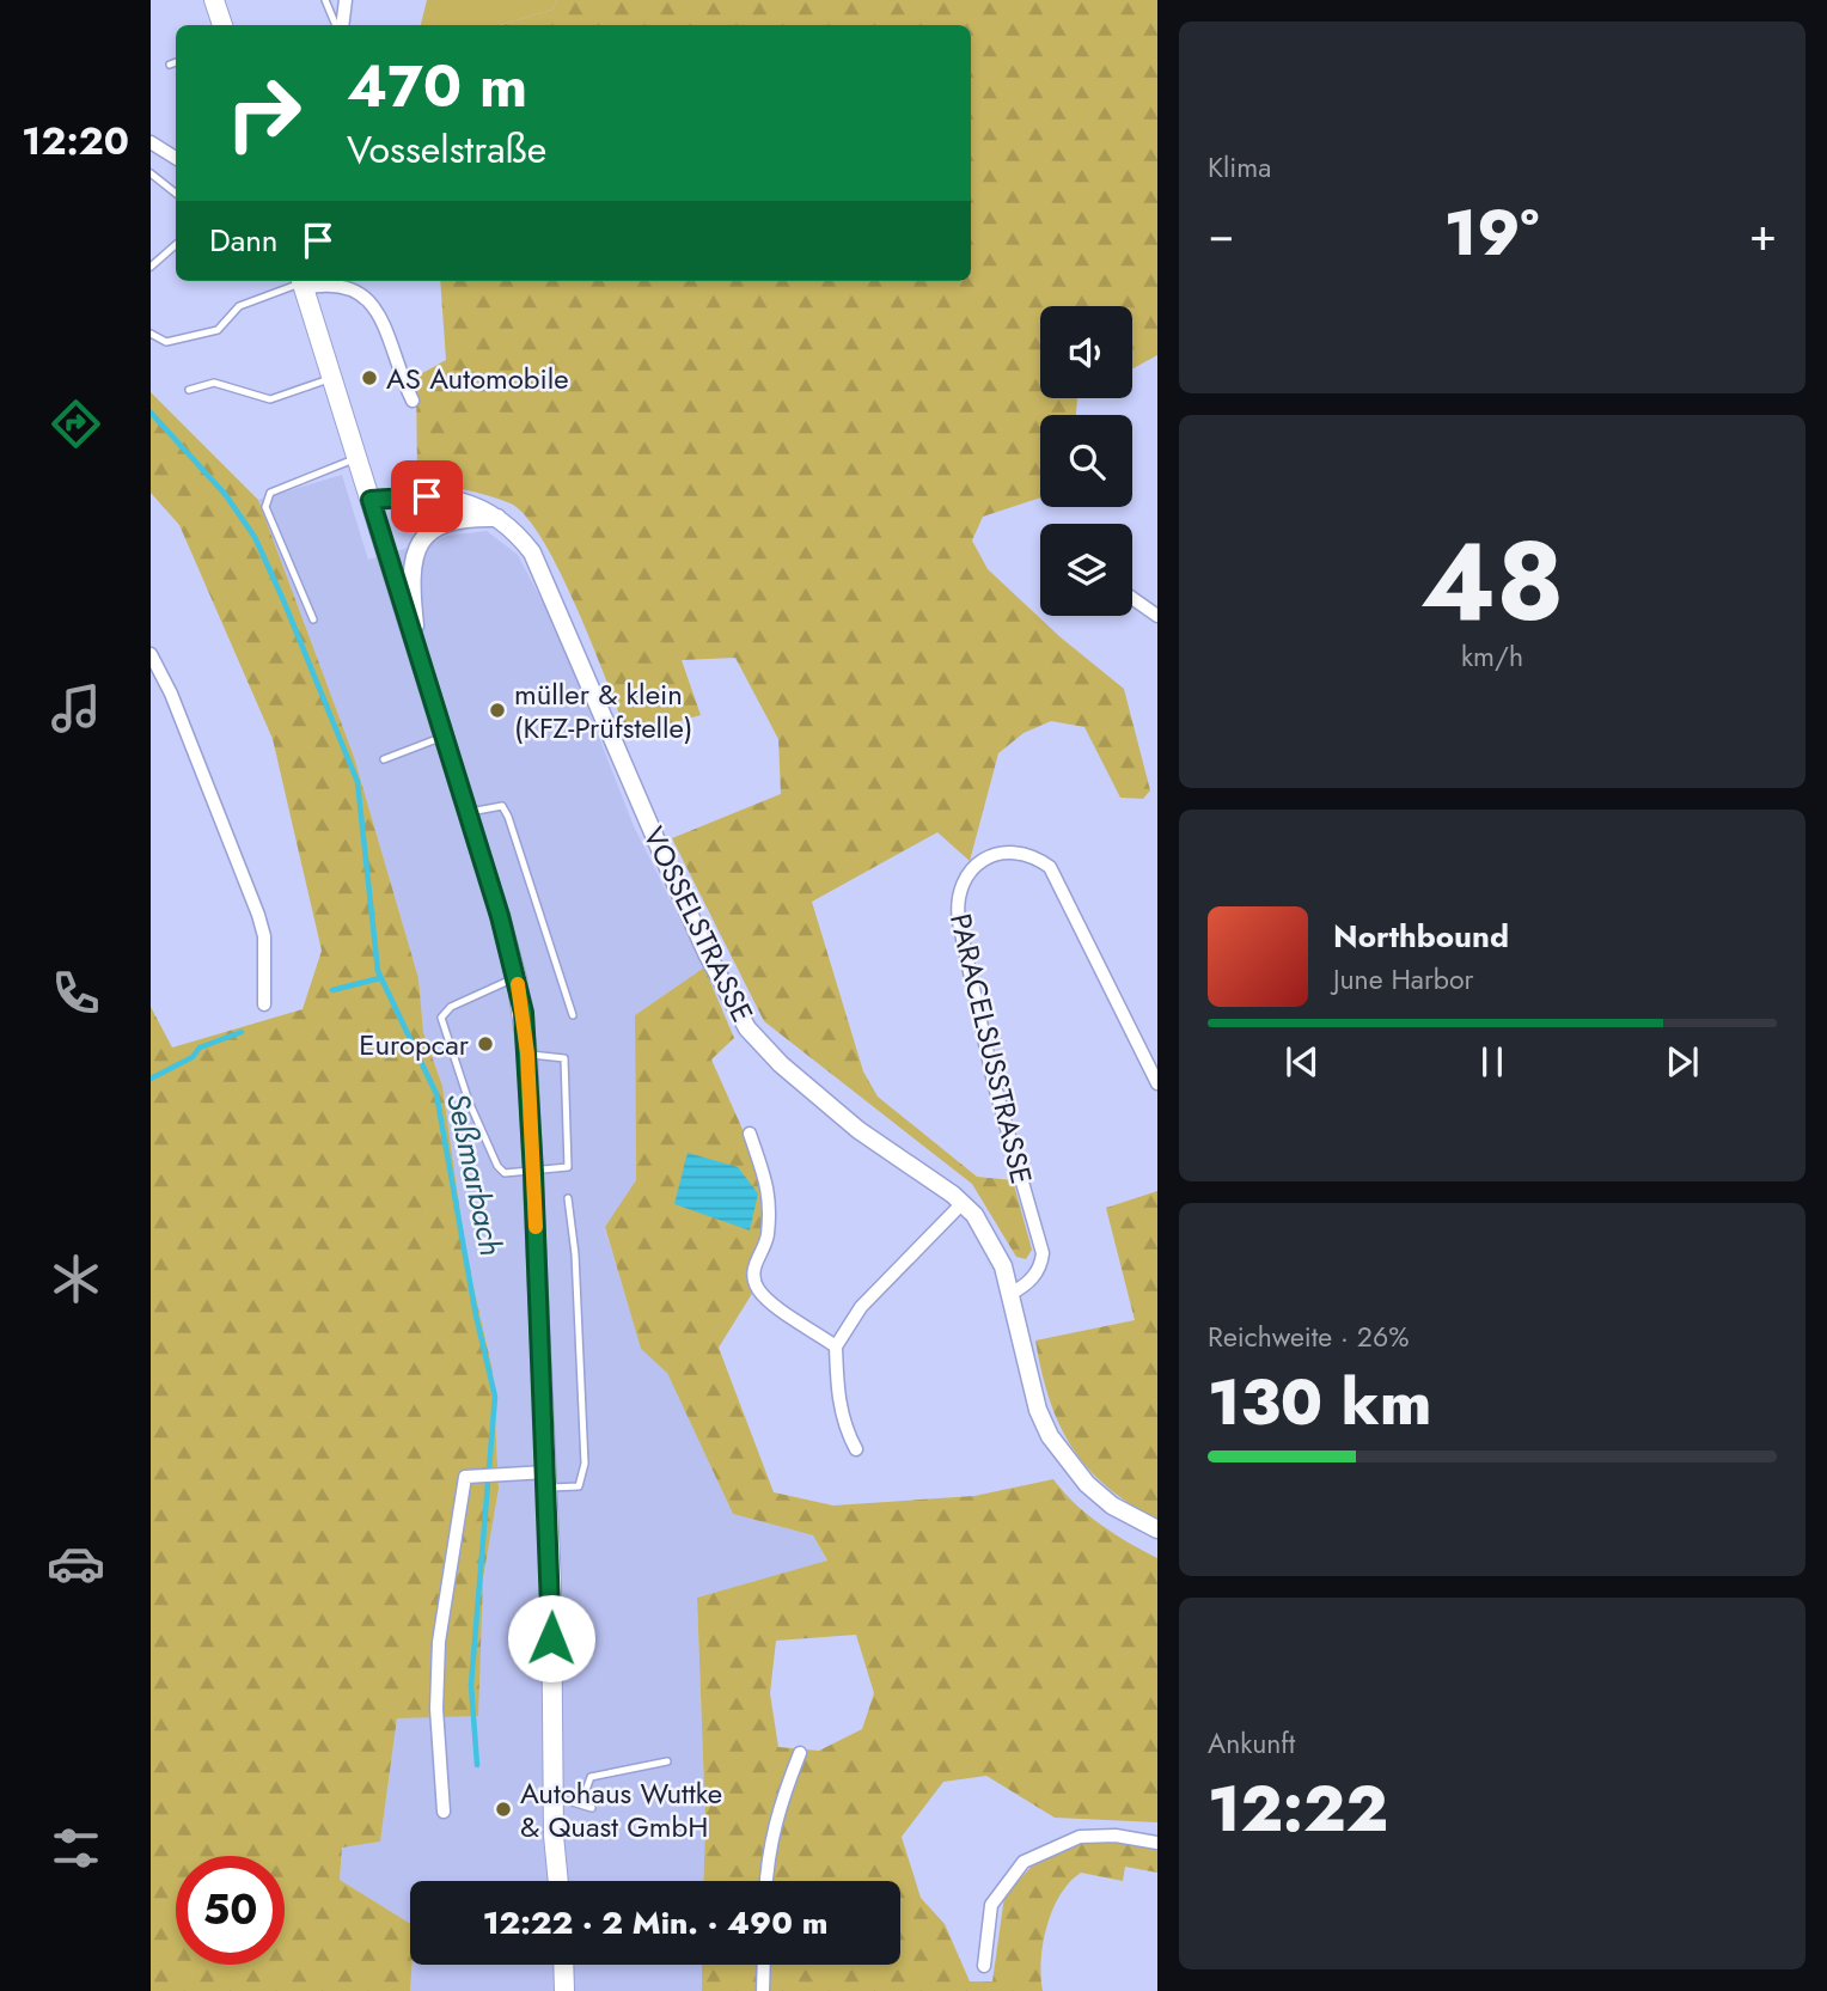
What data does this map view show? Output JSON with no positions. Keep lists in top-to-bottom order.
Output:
{
  "streets": {
    "street": ["VOSSELSTRASSE", "PARACELSUSSTRASSE"]
  },
  "crossings": [
    ["VOSSELSTRASSE", "PARACELSUSSTRASSE"]
  ],
  "water": ["Seßmarbach"],
  "places": [
    "AS Automobile",
    "müller & klein (KFZ-Prüfstelle)",
    "Europcar",
    "Autohaus Wuttke & Quast GmbH"
  ],
  "page": {
    "tabs": "12:20",
    "tile": [
      "Klima",
      ["48", "km/h"],
      ["Reichweite · 26%", "130 km"],
      ["Ankunft", "12:22"]
    ],
    "turn": ["470 m", "Vosselstraße"],
    "heat": ["−", "19°", "+"],
    "then": "Dann",
    "song": ["Northbound", "June Harbor"],
    "limit": "50",
    "trip": "12:22 · 2 Min. · 490 m"
  }
}
